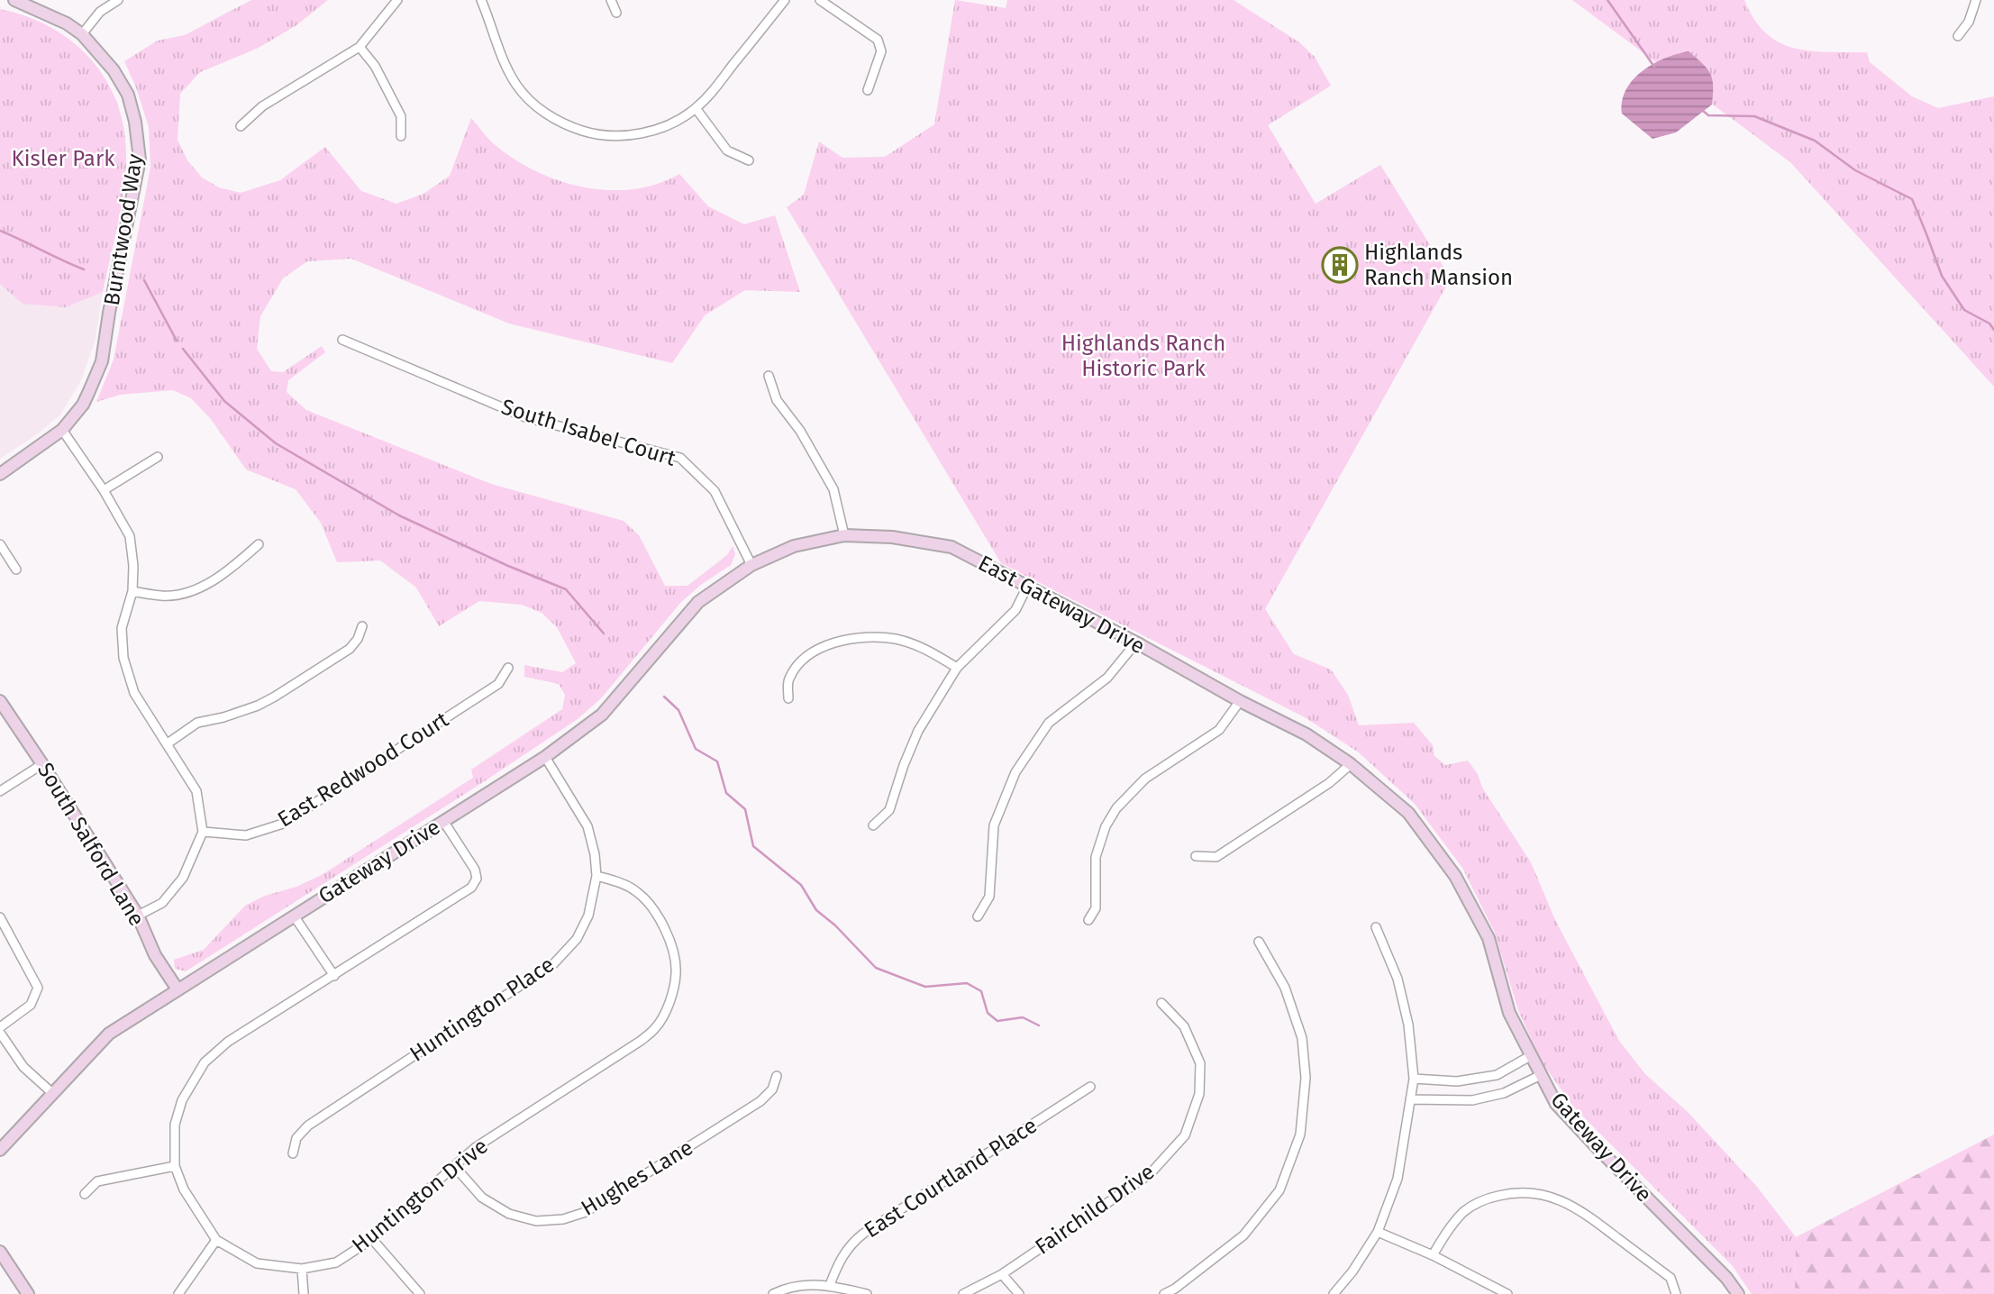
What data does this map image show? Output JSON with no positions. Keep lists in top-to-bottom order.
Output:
{
  "streets": {
    "street": [
      "Burntwood Way",
      "South Isabel Court",
      "East Gateway Drive",
      "East Redwood Court",
      "South Salford Lane",
      "Gateway Drive",
      "Huntington Place",
      "Hughes Lane",
      "East Courtland Place",
      "Huntington Drive",
      "Fairchild Drive"
    ]
  },
  "crossings": [
    ["South Isabel Court", "East Gateway Drive"],
    ["South Isabel Court", "Gateway Drive"],
    ["East Gateway Drive", "Gateway Drive"],
    ["South Salford Lane", "Gateway Drive"],
    ["Gateway Drive", "Huntington Place"],
    ["Gateway Drive", "Huntington Drive"],
    ["Huntington Place", "Huntington Drive"],
    ["Hughes Lane", "Huntington Drive"]
  ],
  "parks": ["Kisler Park", "Highlands Ranch Historic Park"],
  "places": {
    "building": ["Highlands Ranch Mansion"]
  }
}
